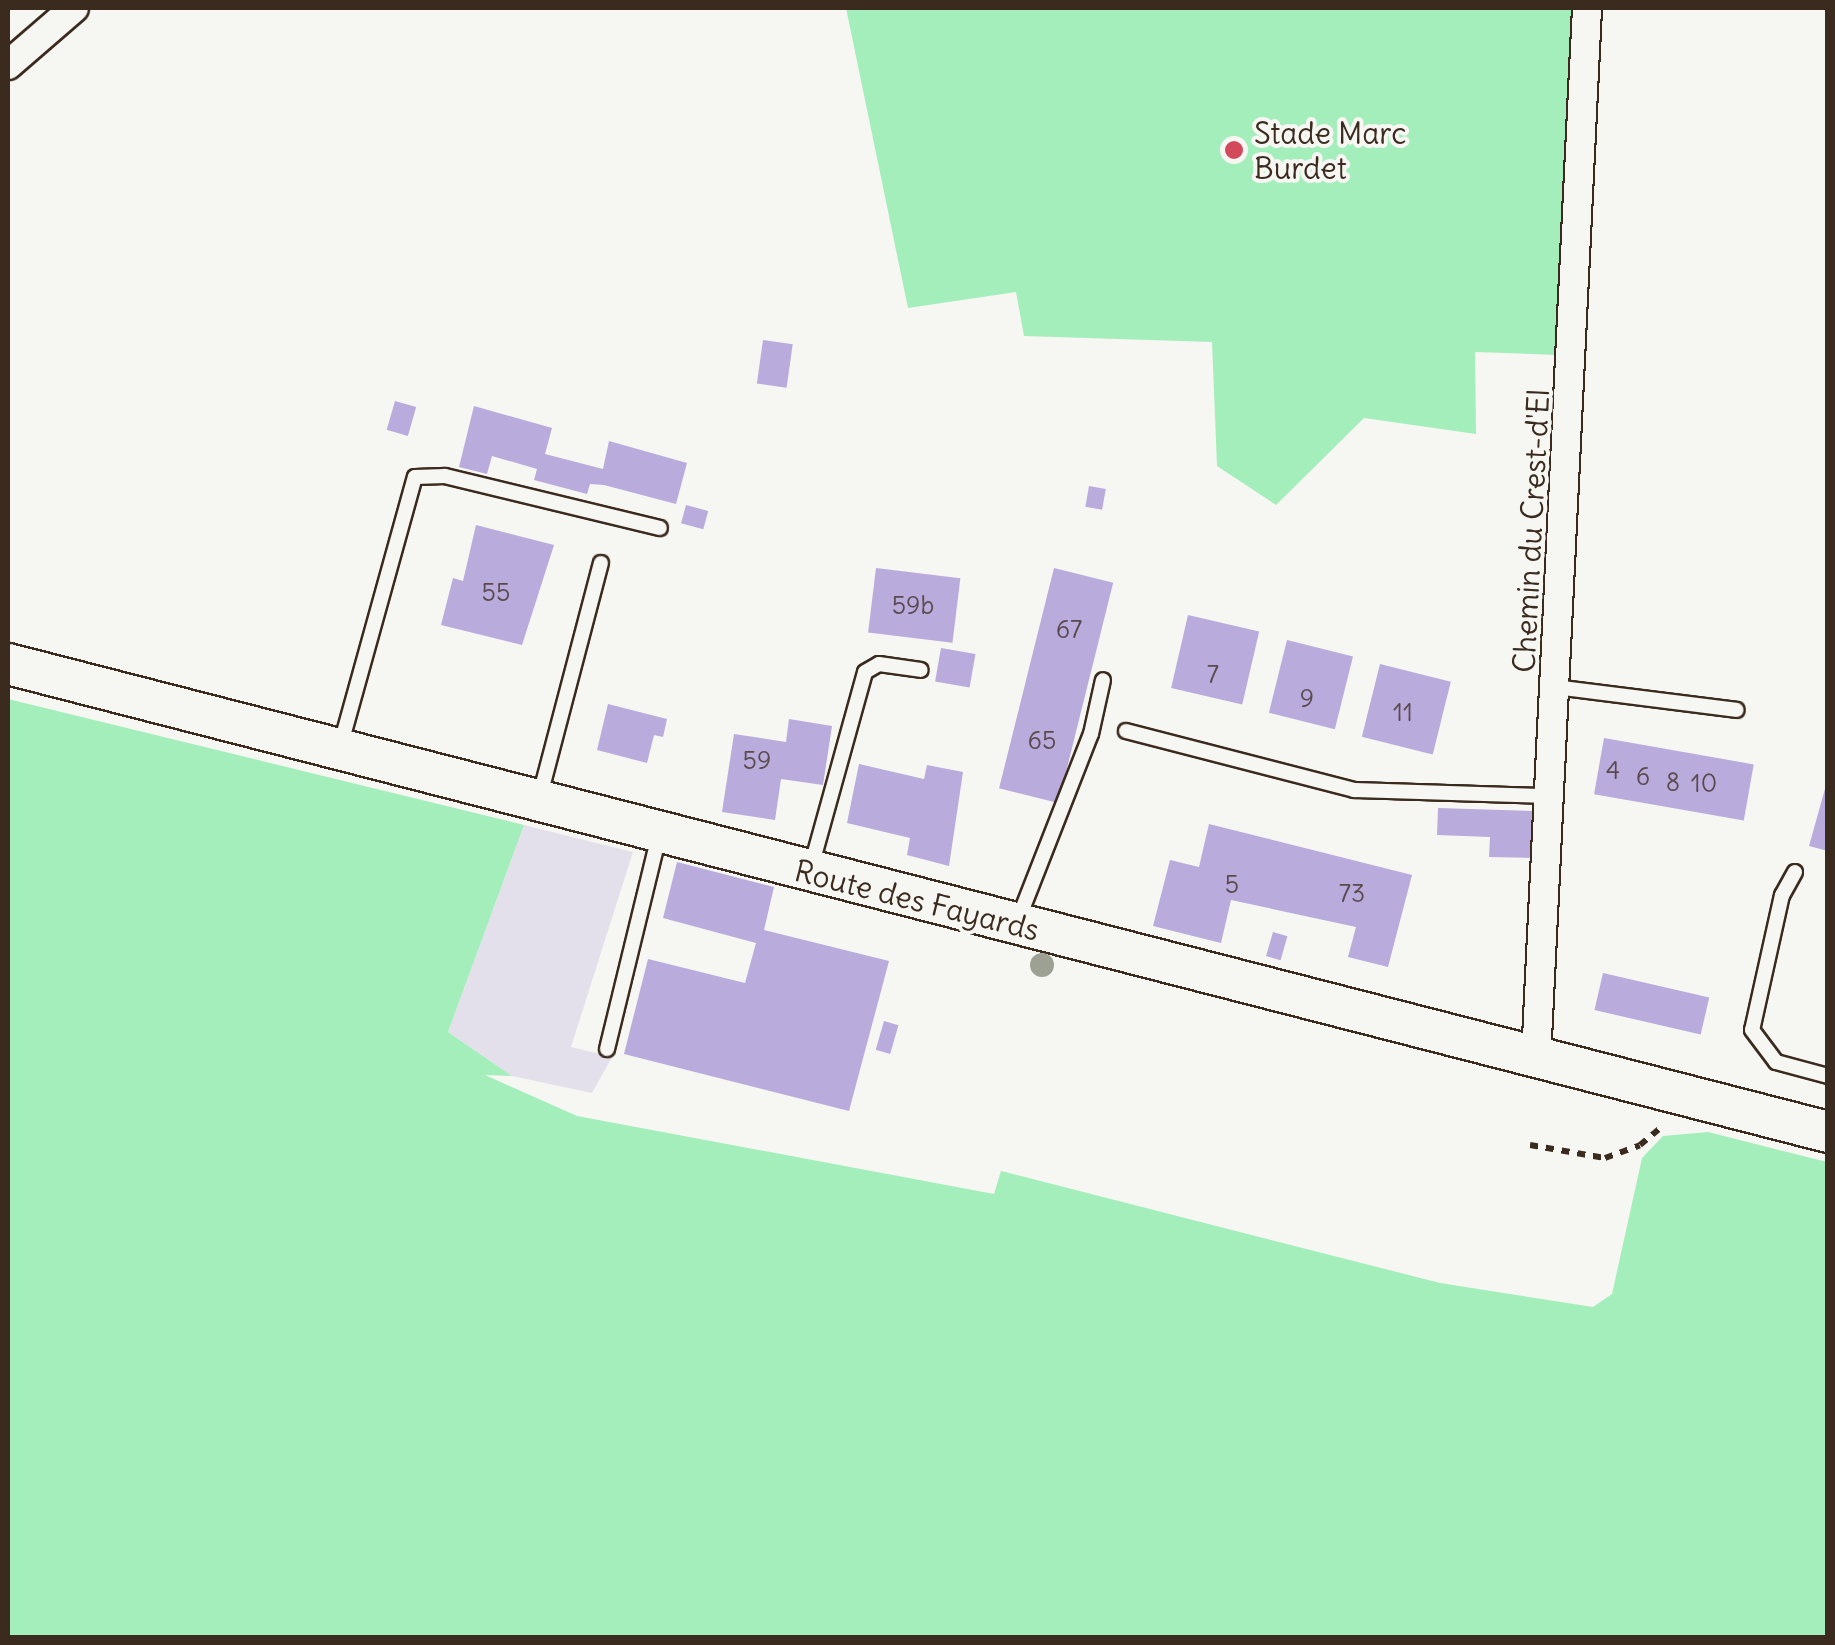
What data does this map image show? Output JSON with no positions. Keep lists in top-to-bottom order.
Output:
{
  "streets": {
    "main road": ["Route des Fayards"],
    "street": ["Chemin du Crest-d'El"]
  },
  "crossings": [
    ["Chemin du Crest-d'El", "Route des Fayards"]
  ],
  "places": ["Stade Marc Burdet"],
  "house_numbers": [
    "55",
    "59b",
    "67",
    "7",
    "9",
    "11",
    "65",
    "59",
    "4",
    "6",
    "8",
    "10",
    "5",
    "73"
  ]
}
